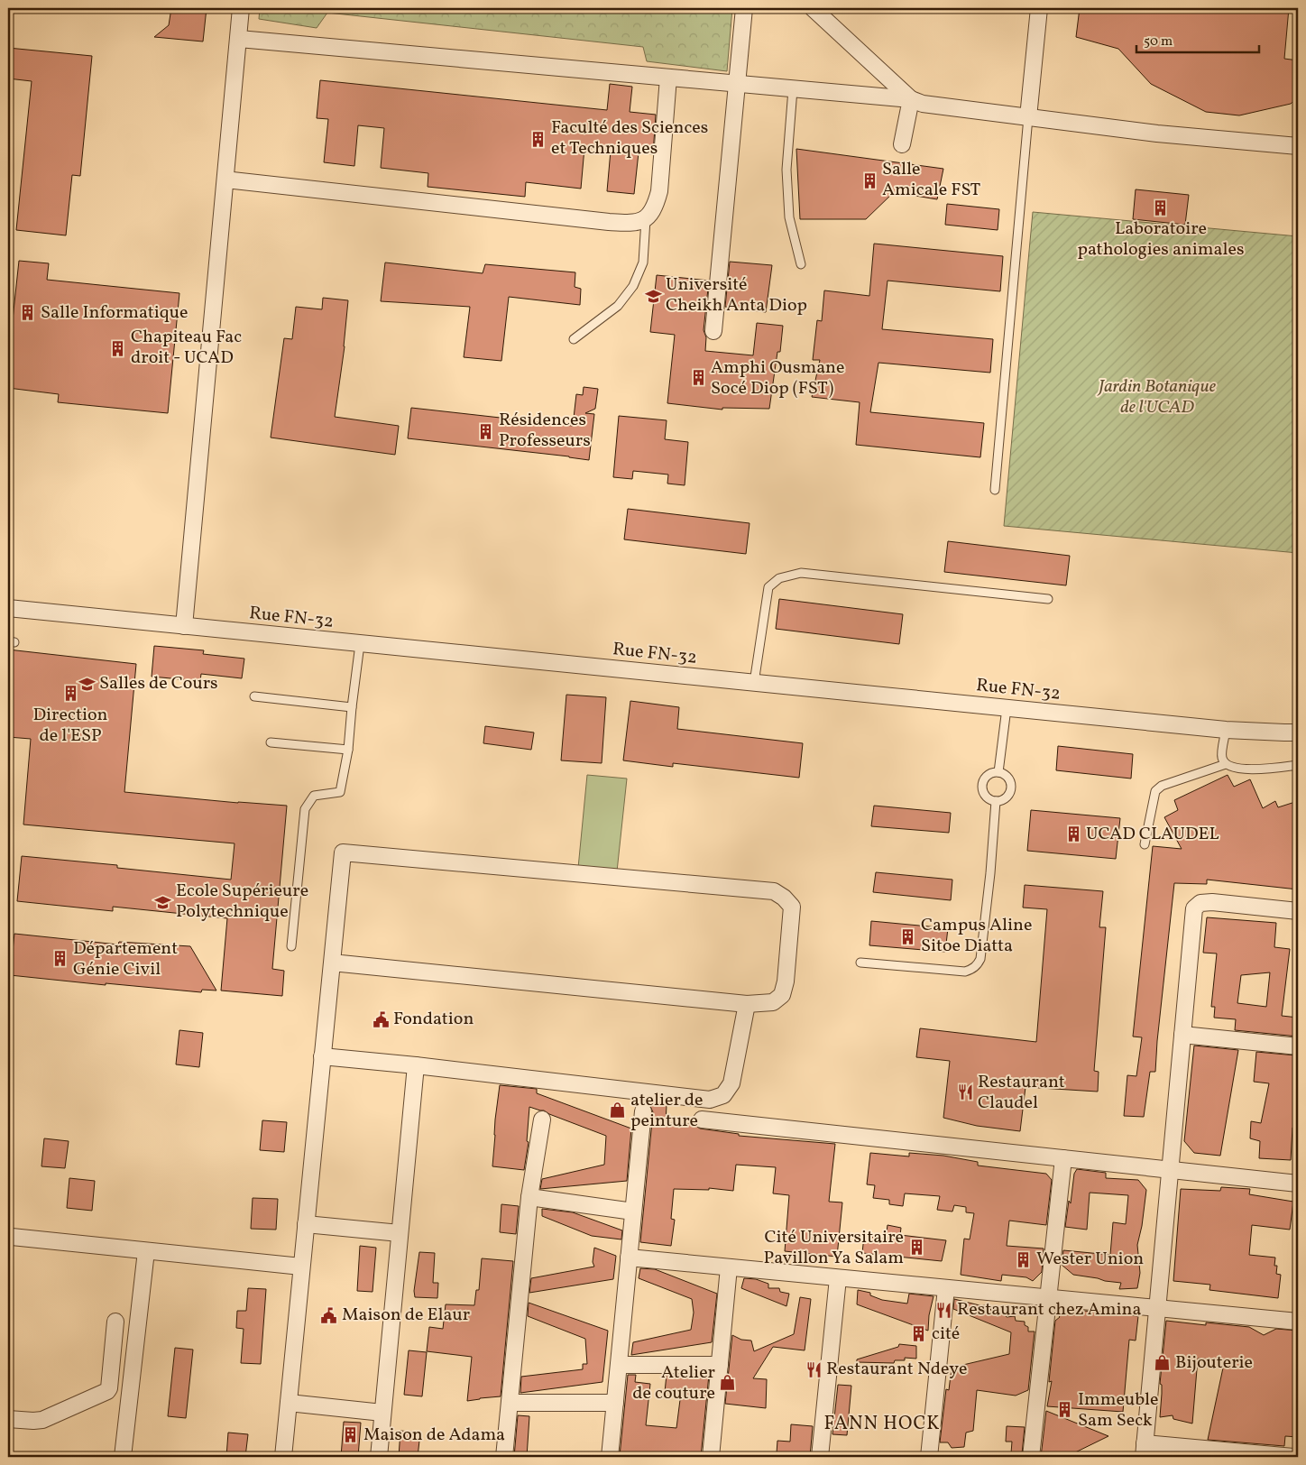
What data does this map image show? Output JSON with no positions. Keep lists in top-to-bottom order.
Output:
{
  "streets": {
    "street": ["Rue FN-32"]
  },
  "districts": ["FANN HOCK"],
  "parks": ["Jardin Botanique de l'UCAD"],
  "places": {
    "building": [
      "Faculté des Sciences et Techniques",
      "Salle Amicale FST",
      "Laboratoire pathologies animales",
      "Salle Informatique",
      "Chapiteau Fac droit - UCAD",
      "Amphi Ousmane Socé Diop (FST)",
      "Résidences Professeurs",
      "Direction de l'ESP",
      "UCAD CLAUDEL",
      "Campus Aline Sitoe Diatta",
      "Département Génie Civil",
      "Cité Universitaire Pavillon Ya Salam",
      "Wester Union",
      "cité",
      "Immeuble Sam Seck",
      "Maison de Adama"
    ],
    "school or university": ["Université Cheikh Anta Diop", "Salles de Cours", "Ecole Supérieure Polytechnique"],
    "public building": ["Fondation", "Maison de Elaur"],
    "restaurant": ["Restaurant Claudel", "Restaurant chez Amina", "Restaurant Ndeye"],
    "shop": ["atelier de peinture", "Bijouterie", "Atelier de couture"]
  },
  "scale_bar": "50 m"
}
